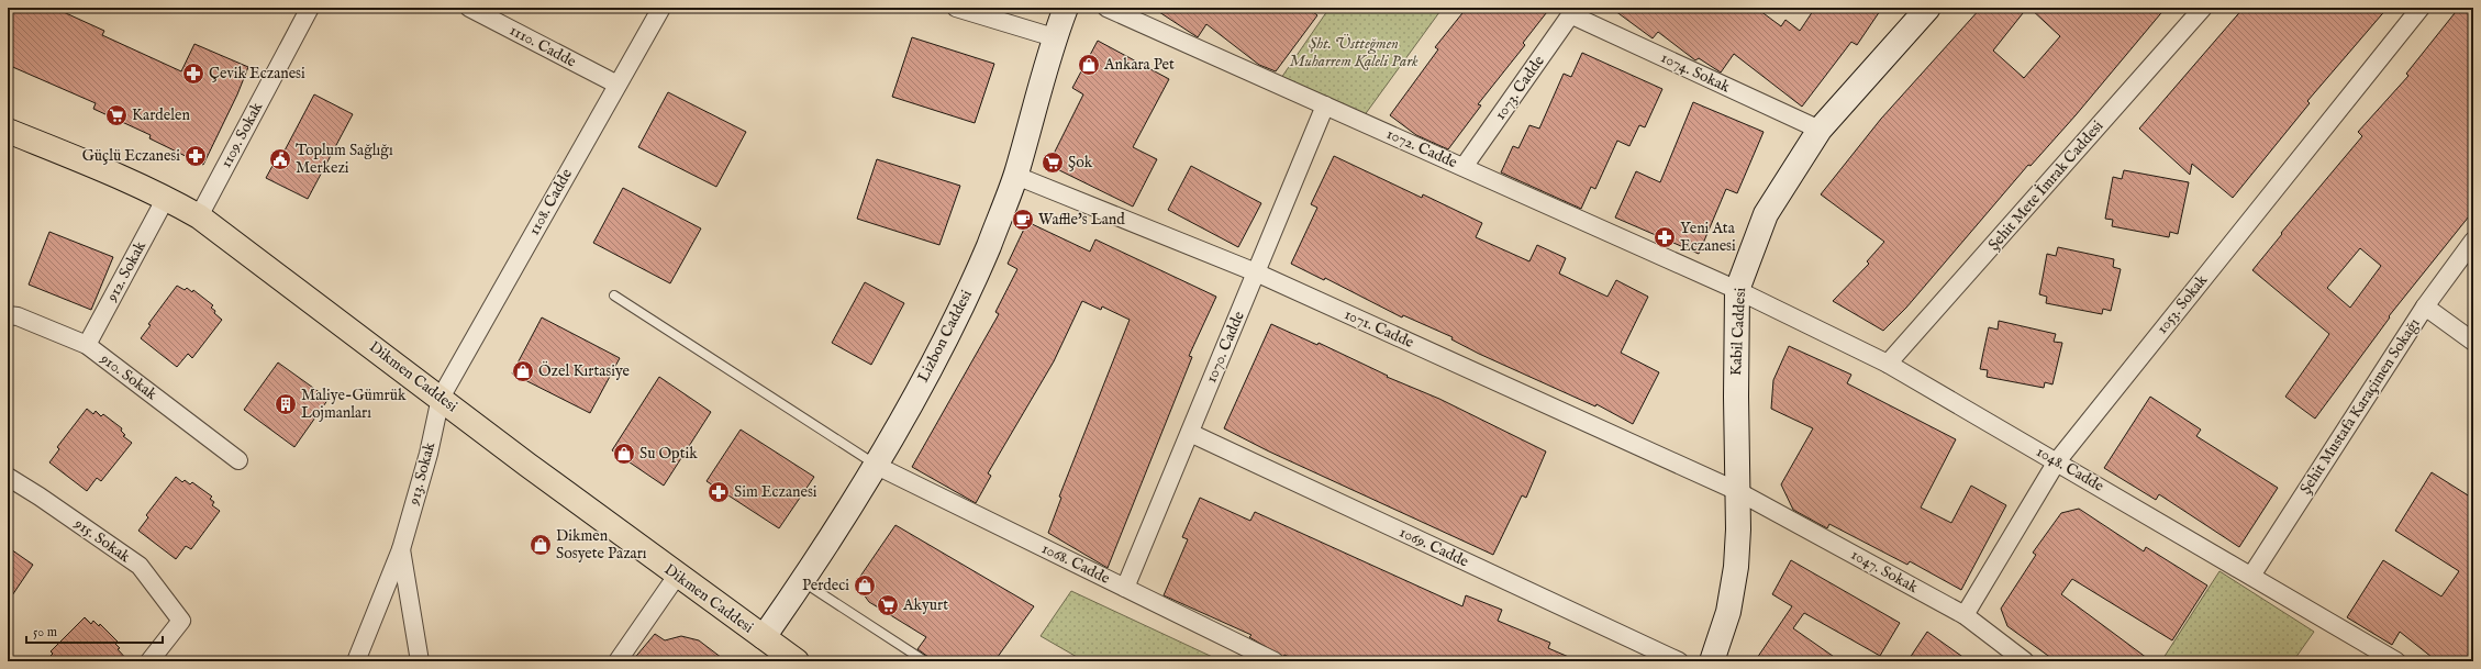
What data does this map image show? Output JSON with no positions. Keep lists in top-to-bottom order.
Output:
{
  "streets": {
    "main road": ["Kabil Caddesi", "Lizbon Caddesi", "Dikmen Caddesi"],
    "street": [
      "1110. Cadde",
      "1074. Sokak",
      "1073. Cadde",
      "1109. Sokak",
      "1072. Cadde",
      "Şehit Mete İmrak Caddesi",
      "1108. Cadde",
      "912. Sokak",
      "1053. Sokak",
      "1071. Cadde",
      "1070. Cadde",
      "910. Sokak",
      "Şehit Mustafa Karaçimen Sokağı",
      "1048. Cadde",
      "913. Sokak",
      "915. Sokak",
      "1069. Cadde",
      "1068. Cadde",
      "1047. Sokak"
    ]
  },
  "crossings": [
    ["1110. Cadde", "1108. Cadde"],
    ["1074. Sokak", "1073. Cadde"],
    ["1074. Sokak", "Kabil Caddesi"],
    ["1073. Cadde", "1072. Cadde"],
    ["1109. Sokak", "Dikmen Caddesi"],
    ["1072. Cadde", "Kabil Caddesi"],
    ["1072. Cadde", "1070. Cadde"],
    ["1072. Cadde", "1048. Cadde"],
    ["Şehit Mete İmrak Caddesi", "1048. Cadde"],
    ["1108. Cadde", "Dikmen Caddesi"],
    ["1108. Cadde", "913. Sokak"],
    ["912. Sokak", "910. Sokak"],
    ["912. Sokak", "Dikmen Caddesi"],
    ["1053. Sokak", "1048. Cadde"],
    ["1053. Sokak", "1047. Sokak"],
    ["1071. Cadde", "Kabil Caddesi"],
    ["1071. Cadde", "Lizbon Caddesi"],
    ["1071. Cadde", "1070. Cadde"],
    ["1071. Cadde", "1047. Sokak"],
    ["Kabil Caddesi", "1048. Cadde"],
    ["Kabil Caddesi", "1047. Sokak"],
    ["Lizbon Caddesi", "Dikmen Caddesi"],
    ["Lizbon Caddesi", "1068. Cadde"],
    ["1070. Cadde", "1069. Cadde"],
    ["1070. Cadde", "1068. Cadde"],
    ["Dikmen Caddesi", "913. Sokak"],
    ["Şehit Mustafa Karaçimen Sokağı", "1048. Cadde"]
  ],
  "parks": ["Şht. Üstteğmen Muharrem Kaleli Park"],
  "places": {
    "shop": [
      "Ankara Pet",
      "Özel Kırtasiye",
      "Su Optik",
      "Dikmen Sosyete Pazarı",
      "Perdeci"
    ],
    "pharmacy": [
      "Çevik Eczanesi",
      "Güçlü Eczanesi",
      "Yeni Ata Eczanesi",
      "Sim Eczanesi"
    ],
    "supermarket": ["Kardelen", "Şok", "Akyurt"],
    "public building": ["Toplum Sağlığı Merkezi"],
    "cafe": ["Waffle's Land"],
    "building": ["Maliye-Gümrük Lojmanları"]
  },
  "scale_bar": "50 m"
}
